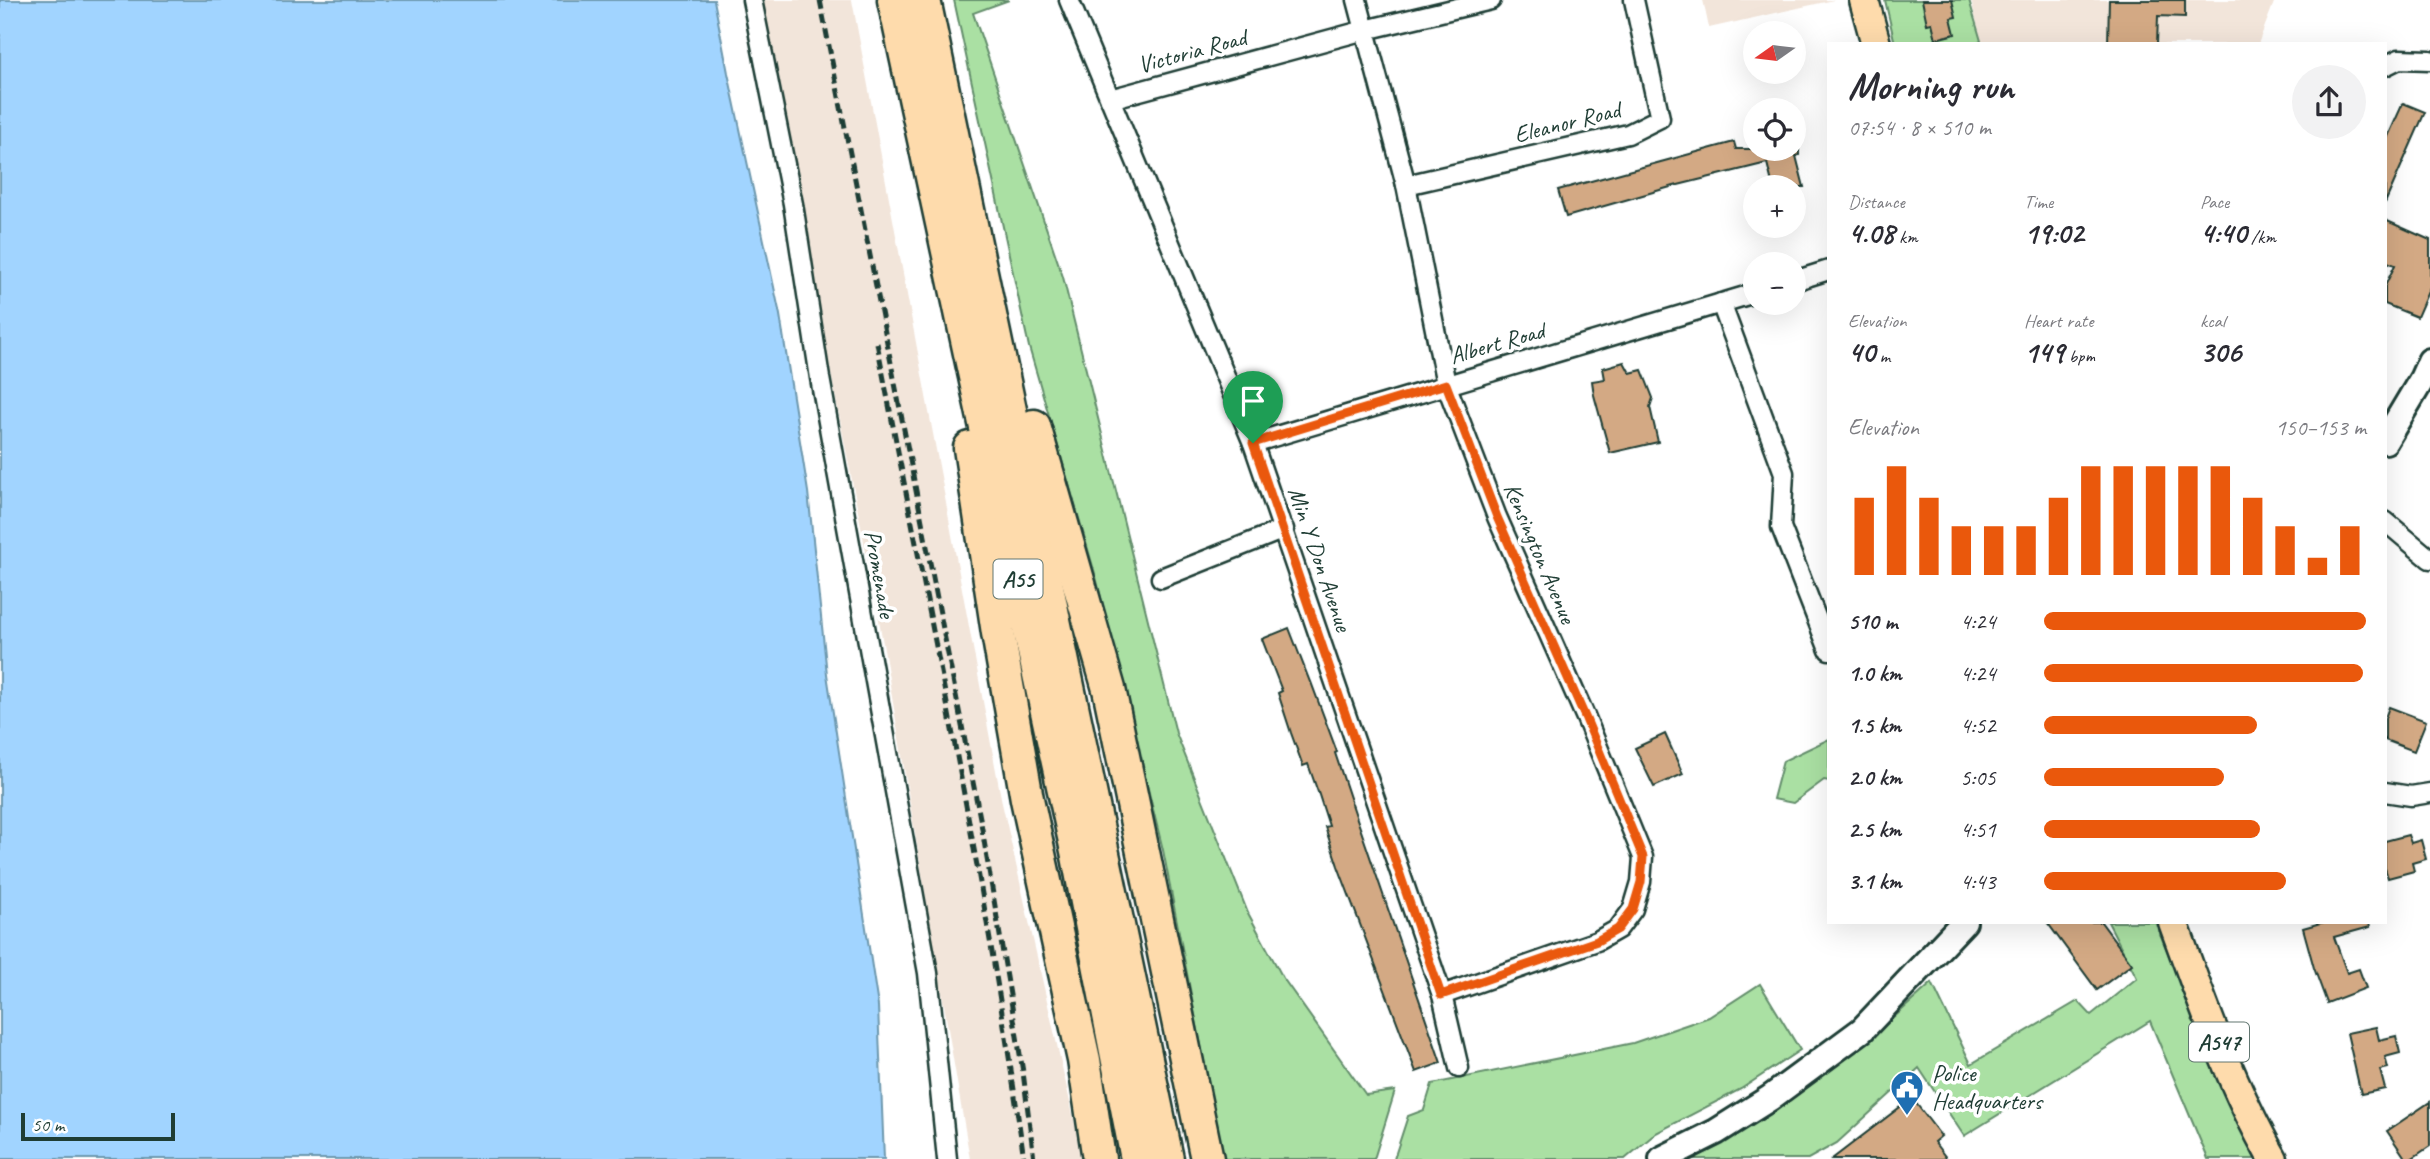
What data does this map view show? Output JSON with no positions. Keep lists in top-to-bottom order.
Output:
{
  "streets": {
    "highway": ["A55"],
    "main road": ["A547"],
    "street": [
      "Victoria Road",
      "Eleanor Road",
      "Albert Road",
      "Kensington Avenue",
      "Min Y Don Avenue",
      "Promenade"
    ]
  },
  "crossings": [
    ["Victoria Road", "Kensington Avenue"],
    ["Victoria Road", "Min Y Don Avenue"],
    ["Eleanor Road", "Kensington Avenue"],
    ["Albert Road", "Kensington Avenue"],
    ["Albert Road", "Min Y Don Avenue"],
    ["Kensington Avenue", "Min Y Don Avenue"]
  ],
  "places": {
    "public building": ["Police Headquarters"]
  },
  "scale_bar": "50 m",
  "north": "left",
  "page": {
    "map_buttons": ["+", "−"],
    "heading": ["Morning run", "07:54 · 8 × 510 m"],
    "stats": [
      ["Distance", "4.08 km"],
      ["Time", "19:02"],
      ["Pace", "4:40 /km"],
      ["Elevation", "40 m"],
      ["Heart rate", "149 bpm"],
      ["kcal", "306"]
    ],
    "chart": ["Elevation", "150–153 m"],
    "list": [
      {
        "name": "510 m",
        "note": "4:24"
      },
      {
        "name": "1.0 km",
        "note": "4:24"
      },
      {
        "name": "1.5 km",
        "note": "4:52"
      },
      {
        "name": "2.0 km",
        "note": "5:05"
      },
      {
        "name": "2.5 km",
        "note": "4:51"
      },
      {
        "name": "3.1 km",
        "note": "4:43"
      }
    ],
    "scale": "50 m"
  }
}
